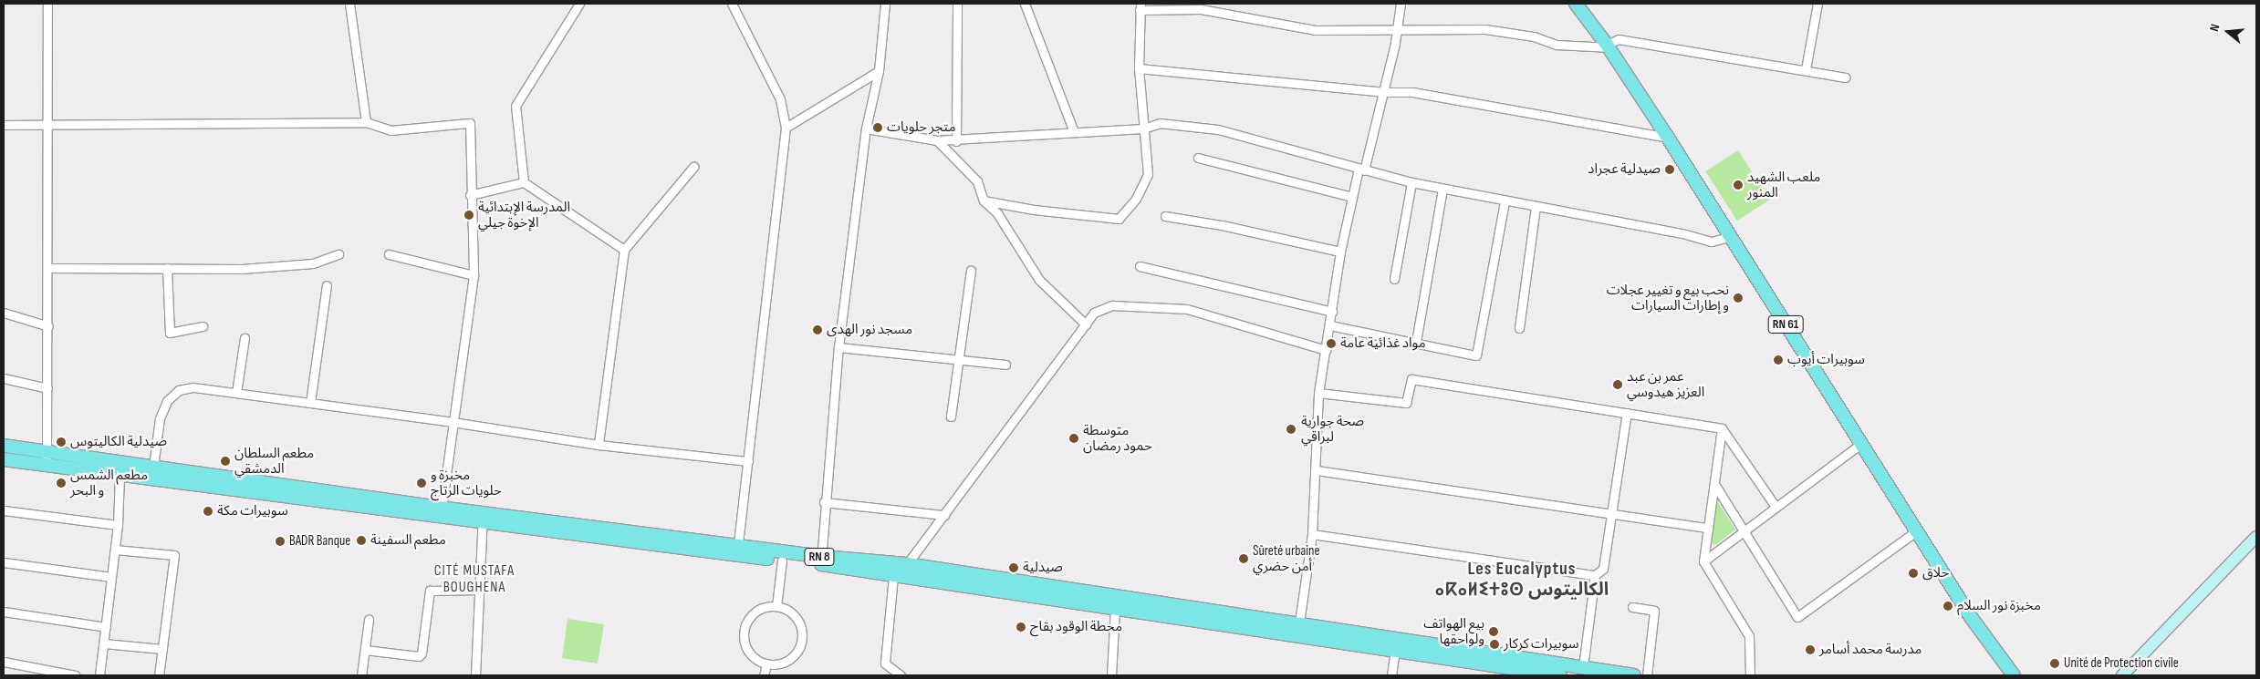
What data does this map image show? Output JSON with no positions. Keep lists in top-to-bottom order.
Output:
{
  "streets": {
    "main road": ["RN 61", "RN 8"]
  },
  "districts": ["Les Eucalyptus ⴰⴽⴰⵍⵉⵜⵓⵙ الكاليتوس", "CITÉ MUSTAFA BOUGHENA"],
  "places": [
    "متجر حلويات",
    "صيدلية عجراد",
    "ملعب الشهيد المنور",
    "المدرسة الإبتدائية الإخوة جيلي",
    "نحب بيع و تغيير عجلات و إطارات السيارات",
    "مسجد نور الهدى",
    "مواد غذائية عامة",
    "سوبيرات أيوب",
    "عمر بن عبد العزيز هيدوسي",
    "صحة جوارية لبراقي",
    "متوسطة حمود رمضان",
    "صيدلية الكاليتوس",
    "مطعم السلطان الدمشقي",
    "مطعم الشمس و البحر",
    "مخبزة و حلويات الرتاج",
    "سوبيرات مكة",
    "مطعم السفينة",
    "BADR Banque",
    "Sûreté urbaine أمن حضري",
    "صيدلية",
    "حلاق",
    "مخبزة نور السلام",
    "محطة الوقود بقاح",
    "بيع الهواتف ولواحقها",
    "سوبيرات كركار",
    "مدرسة محمد أسامر",
    "Unité de Protection civile"
  ],
  "north": "left"
}
